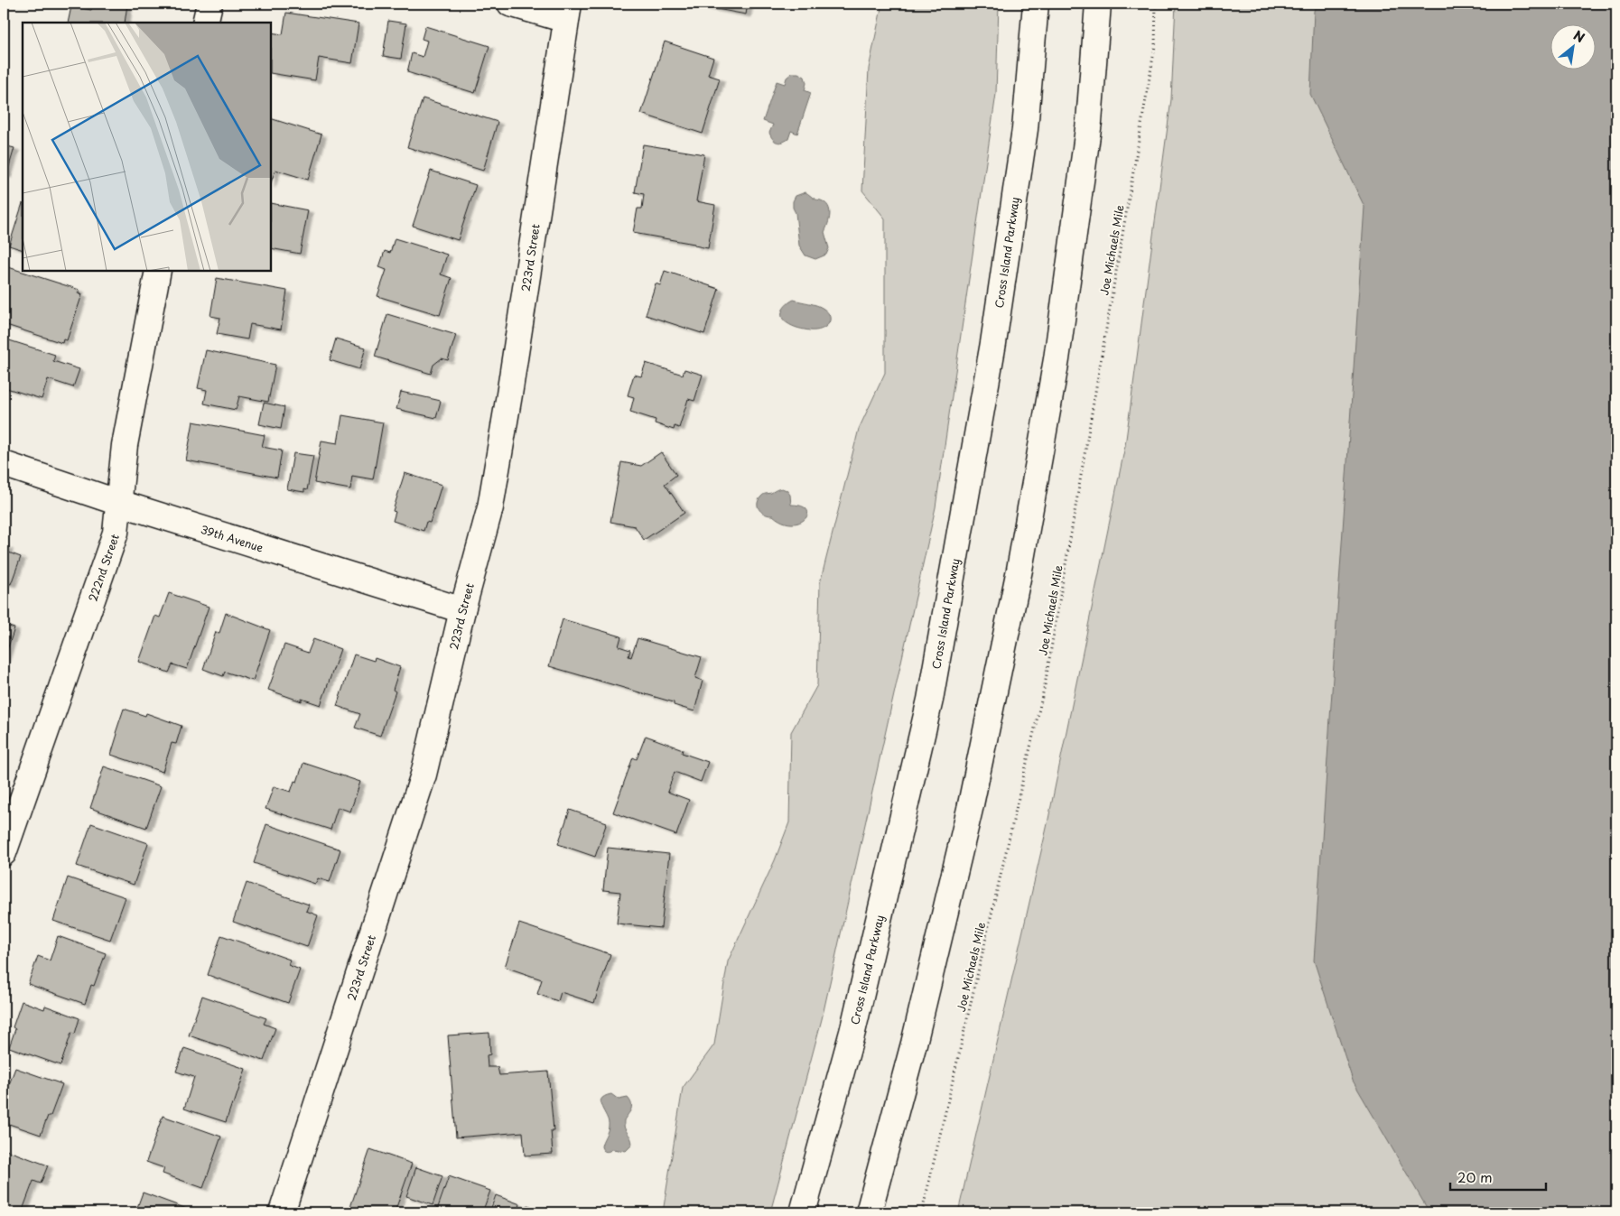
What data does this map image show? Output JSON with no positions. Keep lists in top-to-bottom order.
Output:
{
  "streets": {
    "main road": [
      "Cross Island Parkway",
      "223rd Street",
      "39th Avenue",
      "222nd Street"
    ],
    "path": ["Joe Michaels Mile"]
  },
  "crossings": [
    ["223rd Street", "39th Avenue"],
    ["39th Avenue", "222nd Street"]
  ],
  "scale_bar": "20 m",
  "north": "top right"
}
